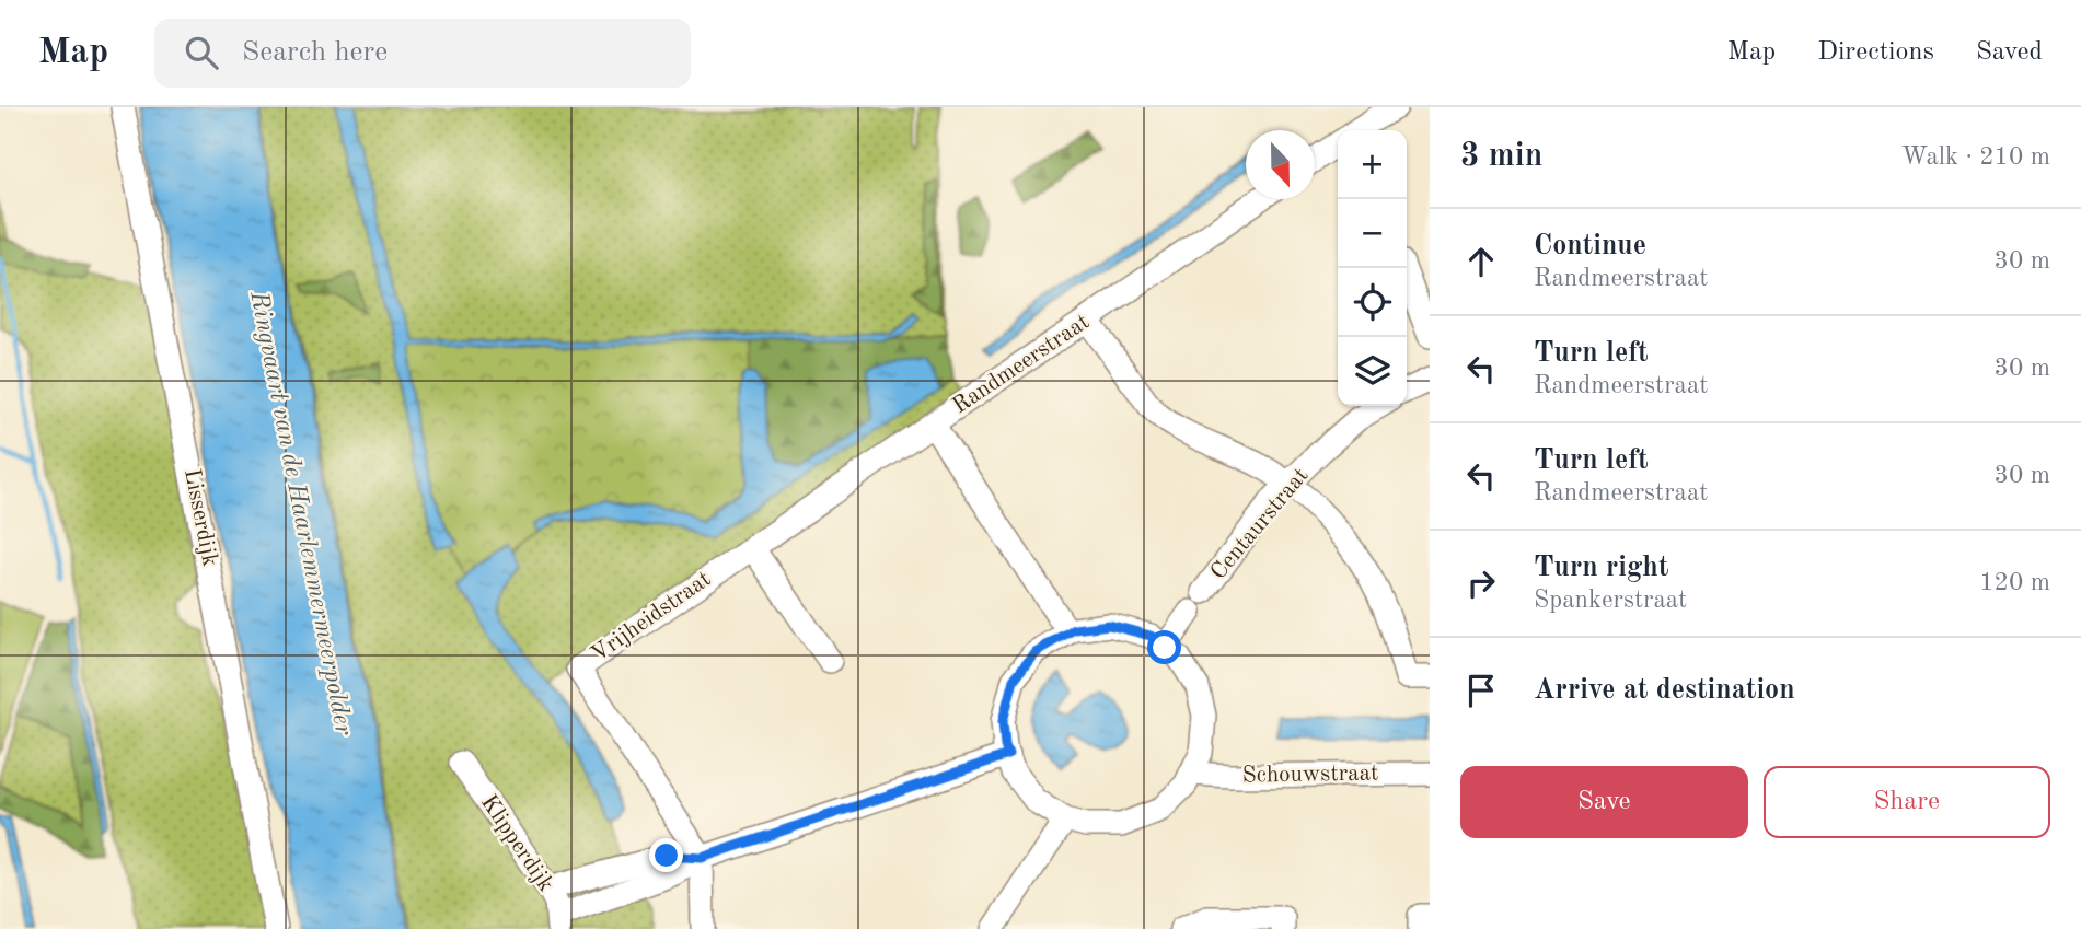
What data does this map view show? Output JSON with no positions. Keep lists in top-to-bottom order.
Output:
{
  "streets": {
    "street": [
      "Randmeerstraat",
      "Lisserdijk",
      "Centaurstraat",
      "Vrijheidstraat",
      "Schouwstraat",
      "Klipperdijk"
    ]
  },
  "crossings": [
    ["Randmeerstraat", "Vrijheidstraat"],
    ["Randmeerstraat", "Schouwstraat"]
  ],
  "water": ["Ringvaart van de Haarlemmermeerpolder"],
  "north": "bottom",
  "page": {
    "header": "Map",
    "search": "Search here",
    "nav": ["Map", "Directions", "Saved"],
    "heading": ["3 min", "Walk · 210 m"],
    "map_buttons": ["+", "−"],
    "list": [
      ["Continue", "Randmeerstraat", "30 m"],
      ["Turn left", "Randmeerstraat", "30 m"],
      ["Turn left", "Randmeerstraat", "30 m"],
      ["Turn right", "Spankerstraat", "120 m"],
      "Arrive at destination"
    ],
    "buttons": ["Save", "Share"]
  }
}
